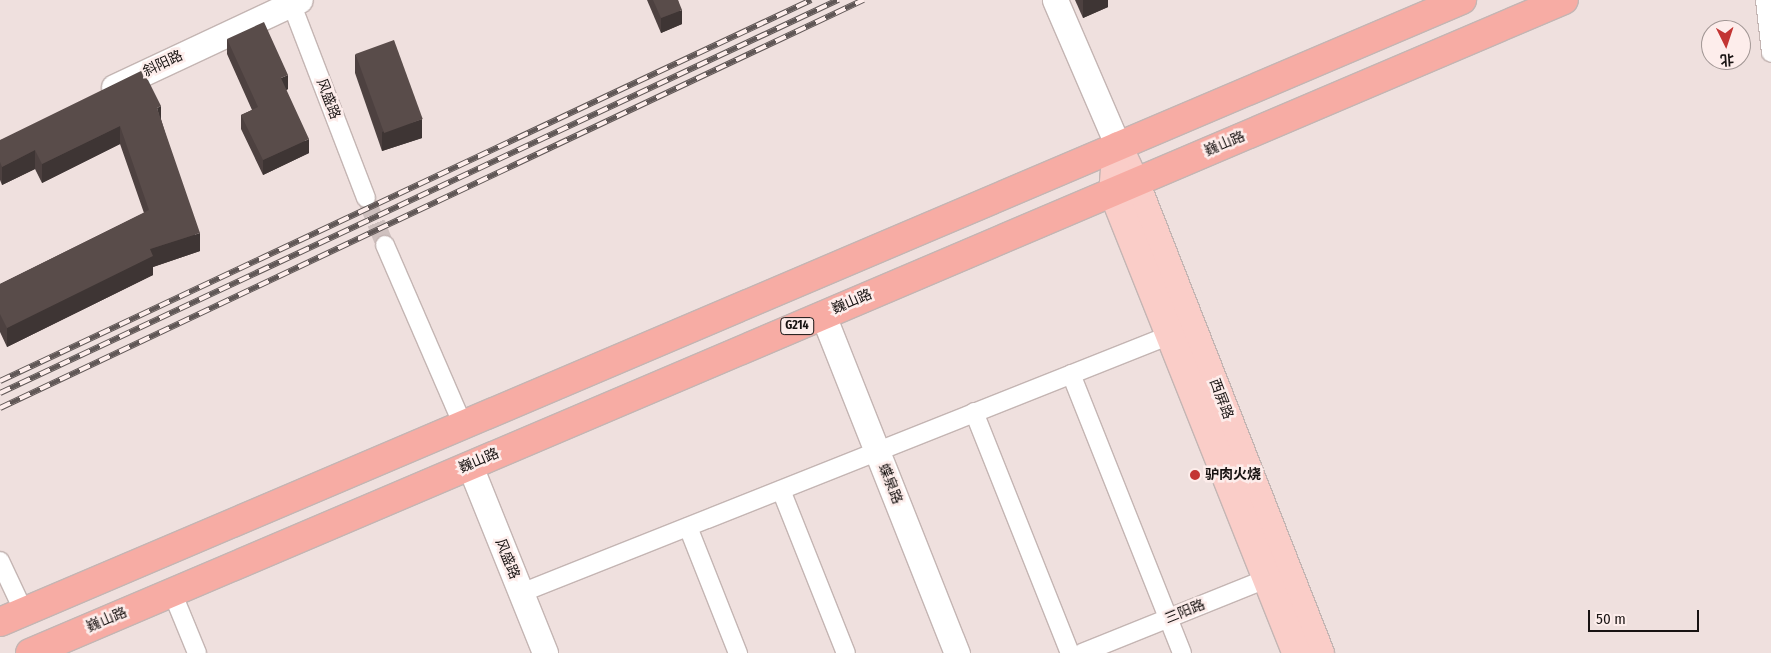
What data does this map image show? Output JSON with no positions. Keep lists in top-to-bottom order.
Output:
{
  "streets": {
    "highway": ["巍山路", "G214"],
    "main road": ["西屏路"],
    "street": [
      "斜阳路",
      "风盛路",
      "蝶泉路",
      "三阳路"
    ]
  },
  "crossings": [
    ["斜阳路", "风盛路"],
    ["风盛路", "巍山路"],
    ["巍山路", "西屏路"],
    ["巍山路", "蝶泉路"],
    ["西屏路", "三阳路"]
  ],
  "places": ["驴肉火烧"],
  "scale_bar": "50 m",
  "north": "bottom"
}
